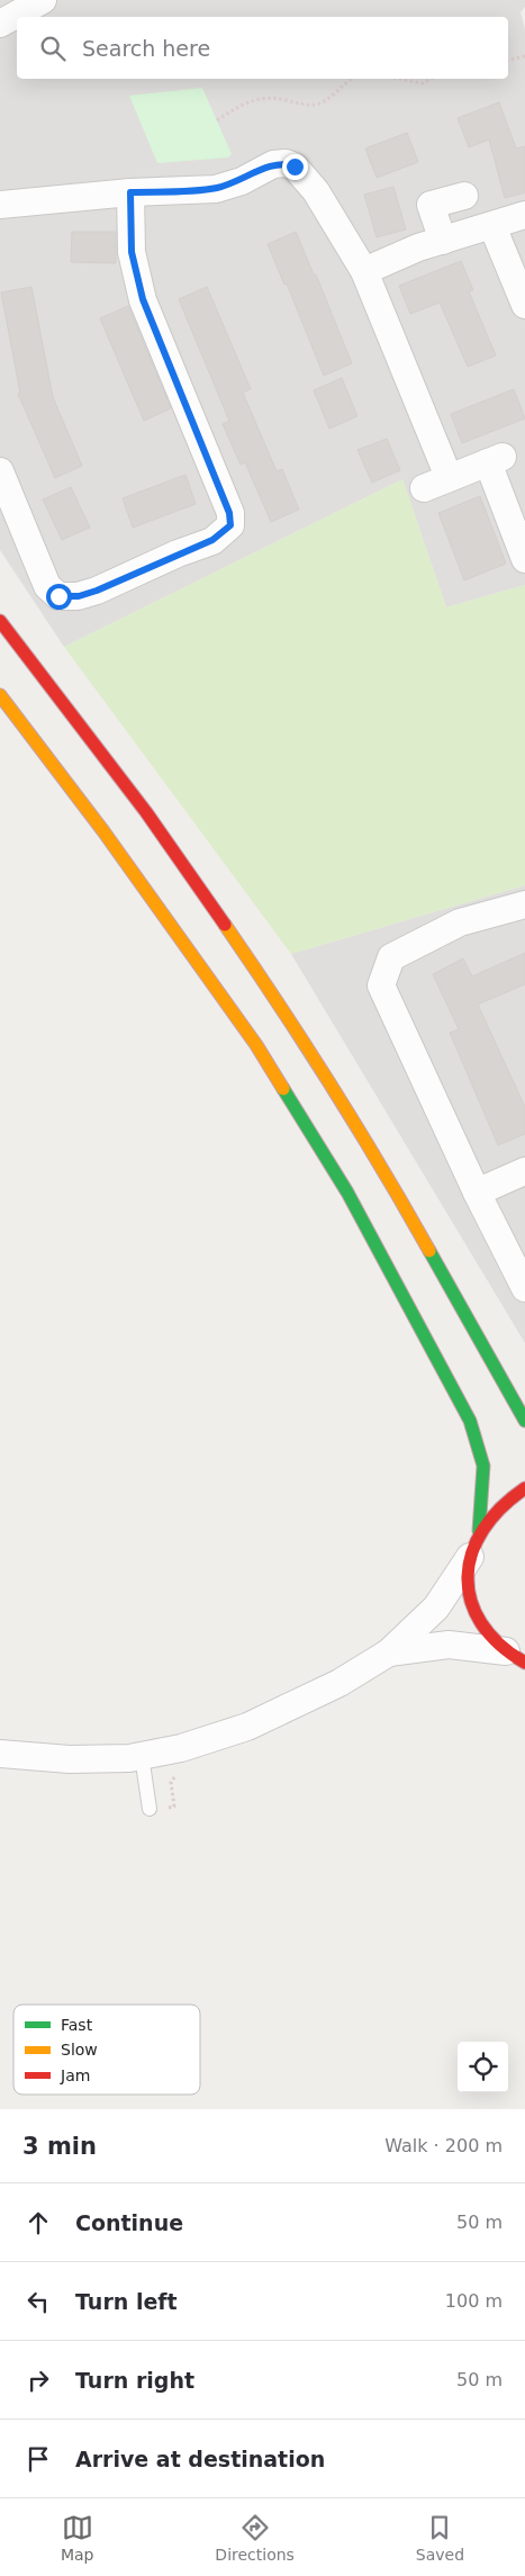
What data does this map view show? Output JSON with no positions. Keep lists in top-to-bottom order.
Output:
{
  "legend": ["Fast", "Slow", "Jam"],
  "page": {
    "search": "Search here",
    "heading": ["3 min", "Walk · 200 m"],
    "list": [
      ["Continue", "50 m"],
      ["Turn left", "100 m"],
      ["Turn right", "50 m"],
      "Arrive at destination"
    ],
    "nav": ["Map", "Directions", "Saved"]
  }
}
